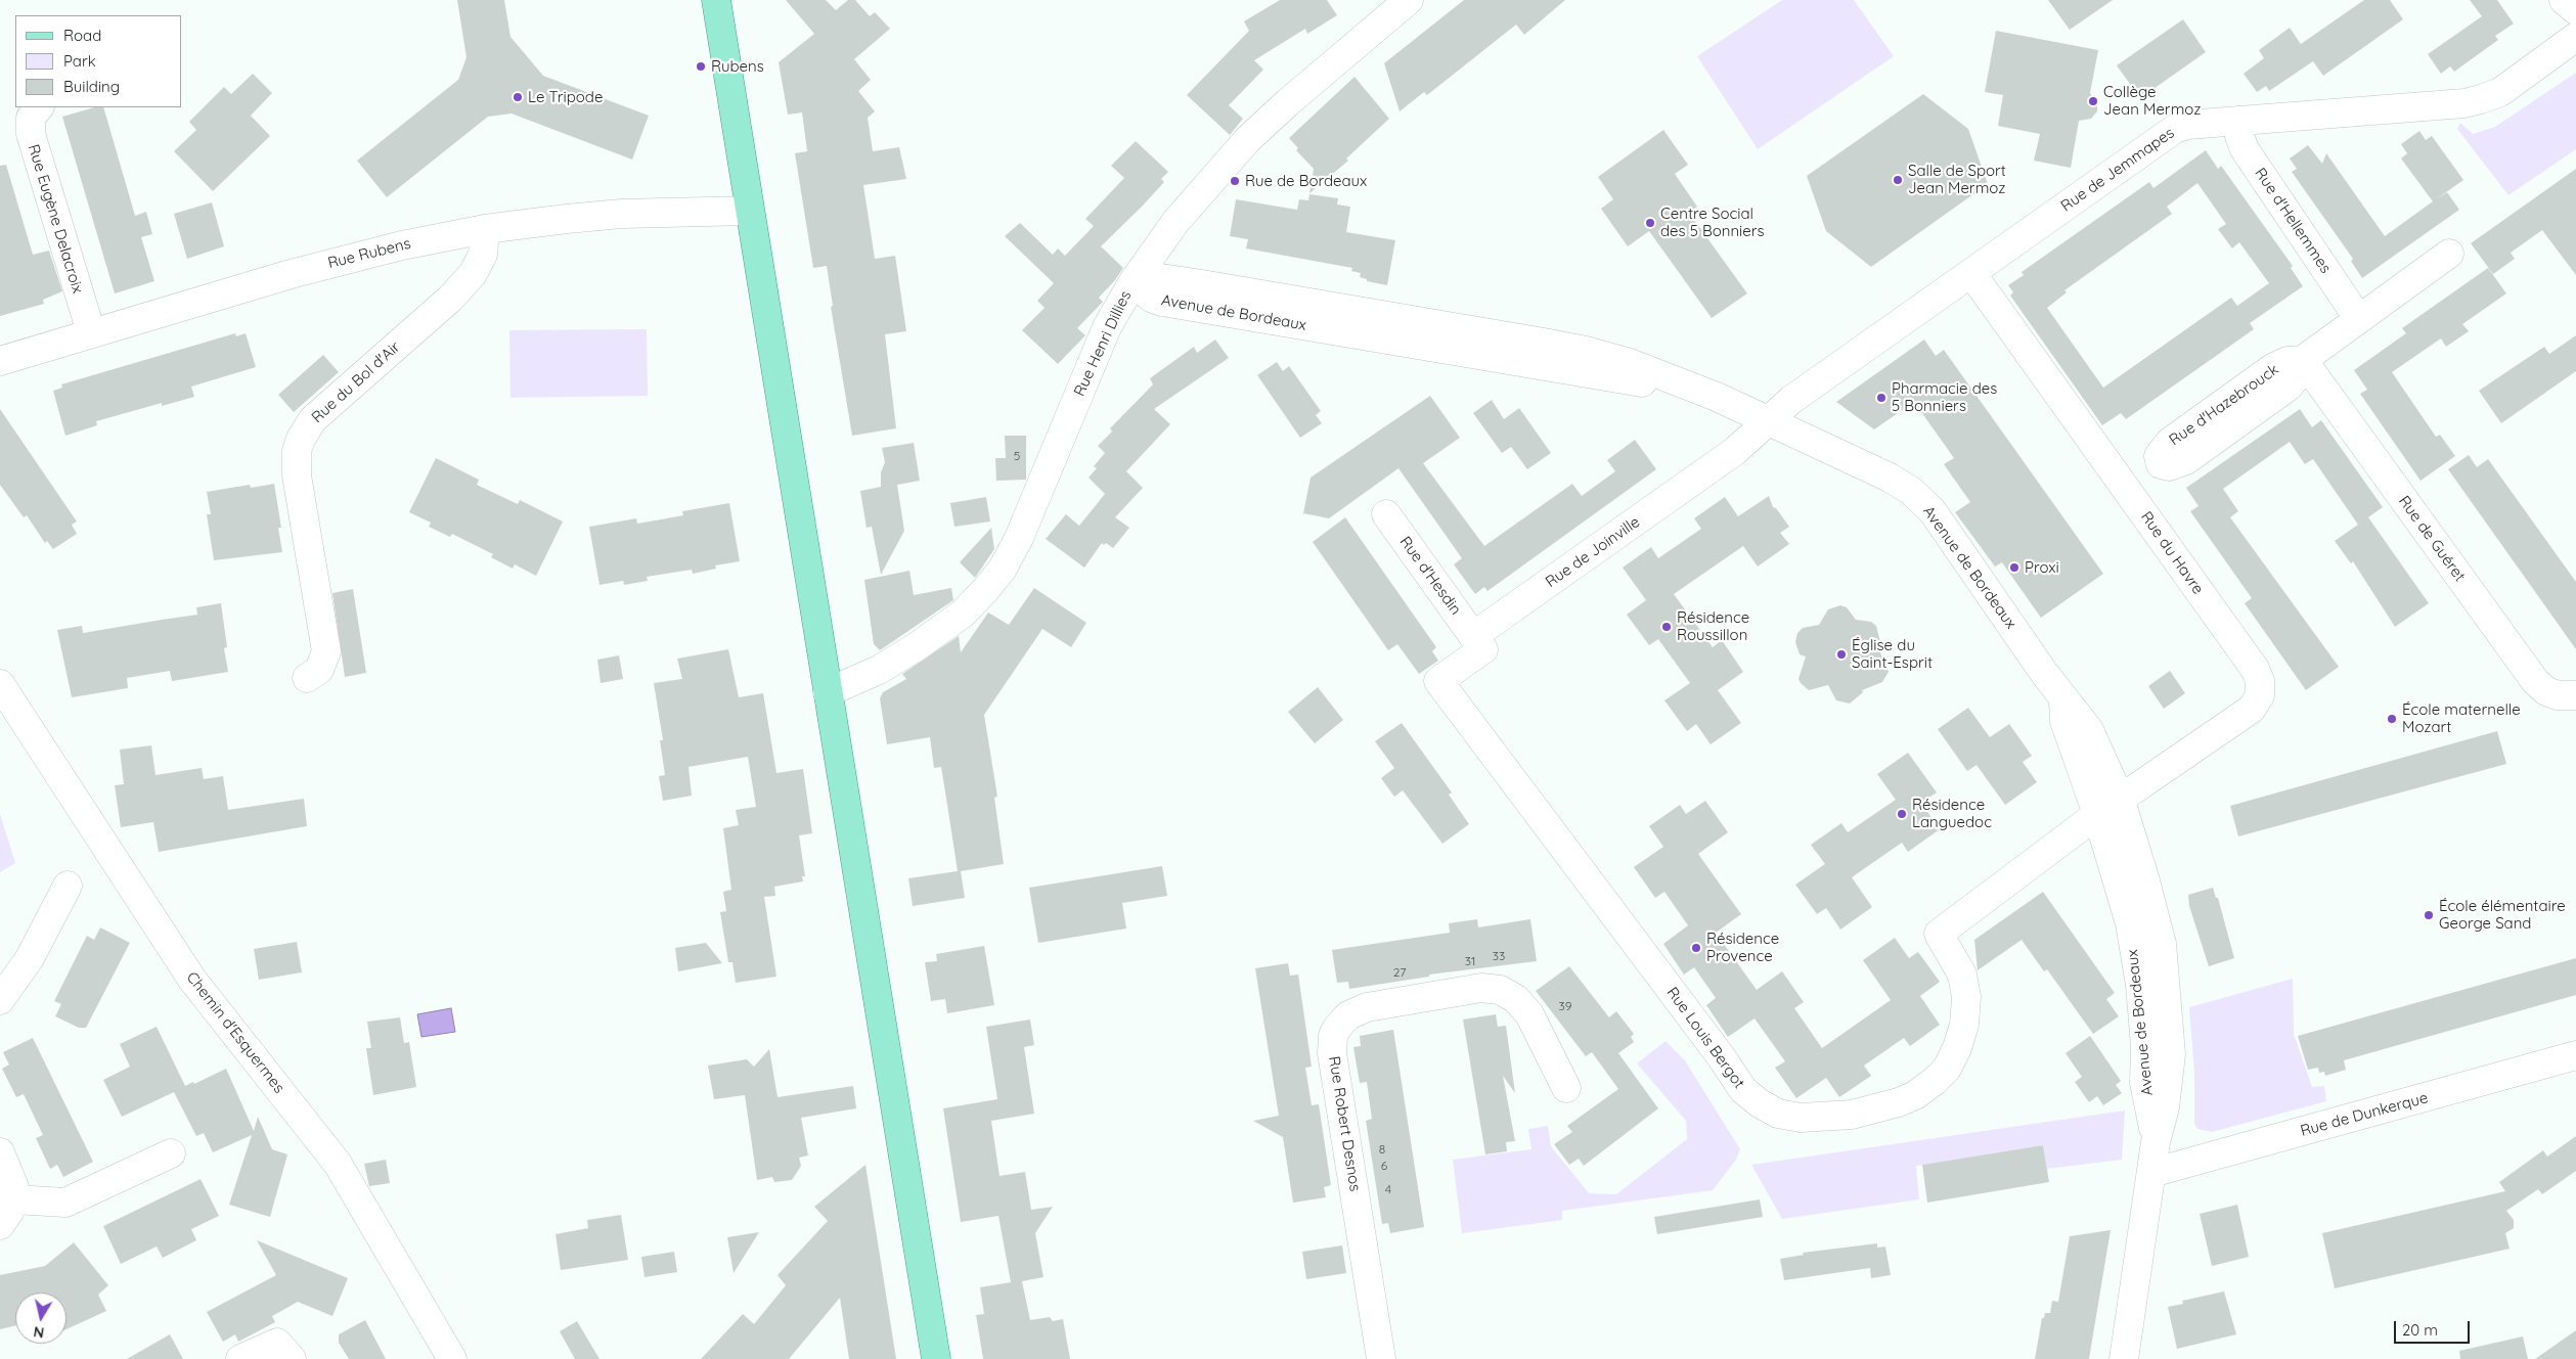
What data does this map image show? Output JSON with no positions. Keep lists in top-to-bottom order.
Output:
{
  "streets": {
    "street": [
      "Rue de Jemmapes",
      "Rue Eugène Delacroix",
      "Rue d'Hellemmes",
      "Rue Rubens",
      "Avenue de Bordeaux",
      "Rue Henri Dillies",
      "Rue du Bol d'Air",
      "Rue d'Hazebrouck",
      "Rue de Guéret",
      "Rue de Joinville",
      "Rue du Havre",
      "Rue d'Hesdin",
      "Chemin d'Esquermes",
      "Rue Louis Bergot",
      "Rue de Dunkerque",
      "Rue Robert Desnos"
    ]
  },
  "crossings": [
    ["Rue de Jemmapes", "Rue d'Hellemmes"],
    ["Rue de Jemmapes", "Avenue de Bordeaux"],
    ["Rue de Jemmapes", "Rue de Joinville"],
    ["Rue de Jemmapes", "Rue du Havre"],
    ["Rue Eugène Delacroix", "Rue Rubens"],
    ["Rue d'Hellemmes", "Rue d'Hazebrouck"],
    ["Rue Rubens", "Rue du Bol d'Air"],
    ["Avenue de Bordeaux", "Rue Henri Dillies"],
    ["Avenue de Bordeaux", "Rue de Joinville"],
    ["Avenue de Bordeaux", "Rue du Havre"],
    ["Avenue de Bordeaux", "Rue Louis Bergot"],
    ["Avenue de Bordeaux", "Rue de Dunkerque"],
    ["Rue d'Hazebrouck", "Rue de Guéret"],
    ["Rue de Joinville", "Rue d'Hesdin"],
    ["Rue de Joinville", "Rue Louis Bergot"],
    ["Rue du Havre", "Rue Louis Bergot"],
    ["Rue d'Hesdin", "Rue Louis Bergot"]
  ],
  "places": [
    "Rubens",
    "Le Tripode",
    "Collège Jean Mermoz",
    "Salle de Sport Jean Mermoz",
    "Rue de Bordeaux",
    "Centre Social des 5 Bonniers",
    "Pharmacie des 5 Bonniers",
    "Proxi",
    "Résidence Roussillon",
    "Église du Saint-Esprit",
    "École maternelle Mozart",
    "Résidence Languedoc",
    "École élémentaire George Sand",
    "Résidence Provence"
  ],
  "house_numbers": [
    "5",
    "33",
    "31",
    "27",
    "39",
    "8",
    "6",
    "4"
  ],
  "legend": ["Road", "Park", "Building"],
  "scale_bar": "20 m",
  "north": "bottom"
}
